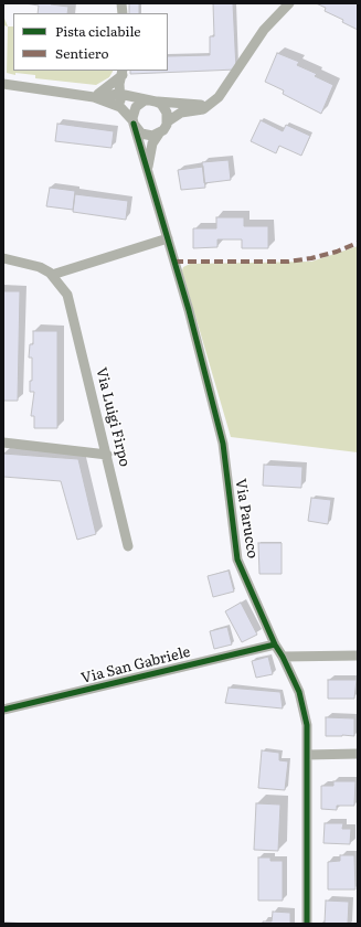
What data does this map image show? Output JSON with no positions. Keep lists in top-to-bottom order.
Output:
{
  "streets": {
    "street": ["Via Luigi Firpo", "Via Parucco", "Via San Gabriele"]
  },
  "crossings": [
    ["Via Parucco", "Via San Gabriele"]
  ],
  "legend": ["Pista ciclabile", "Sentiero"]
}
